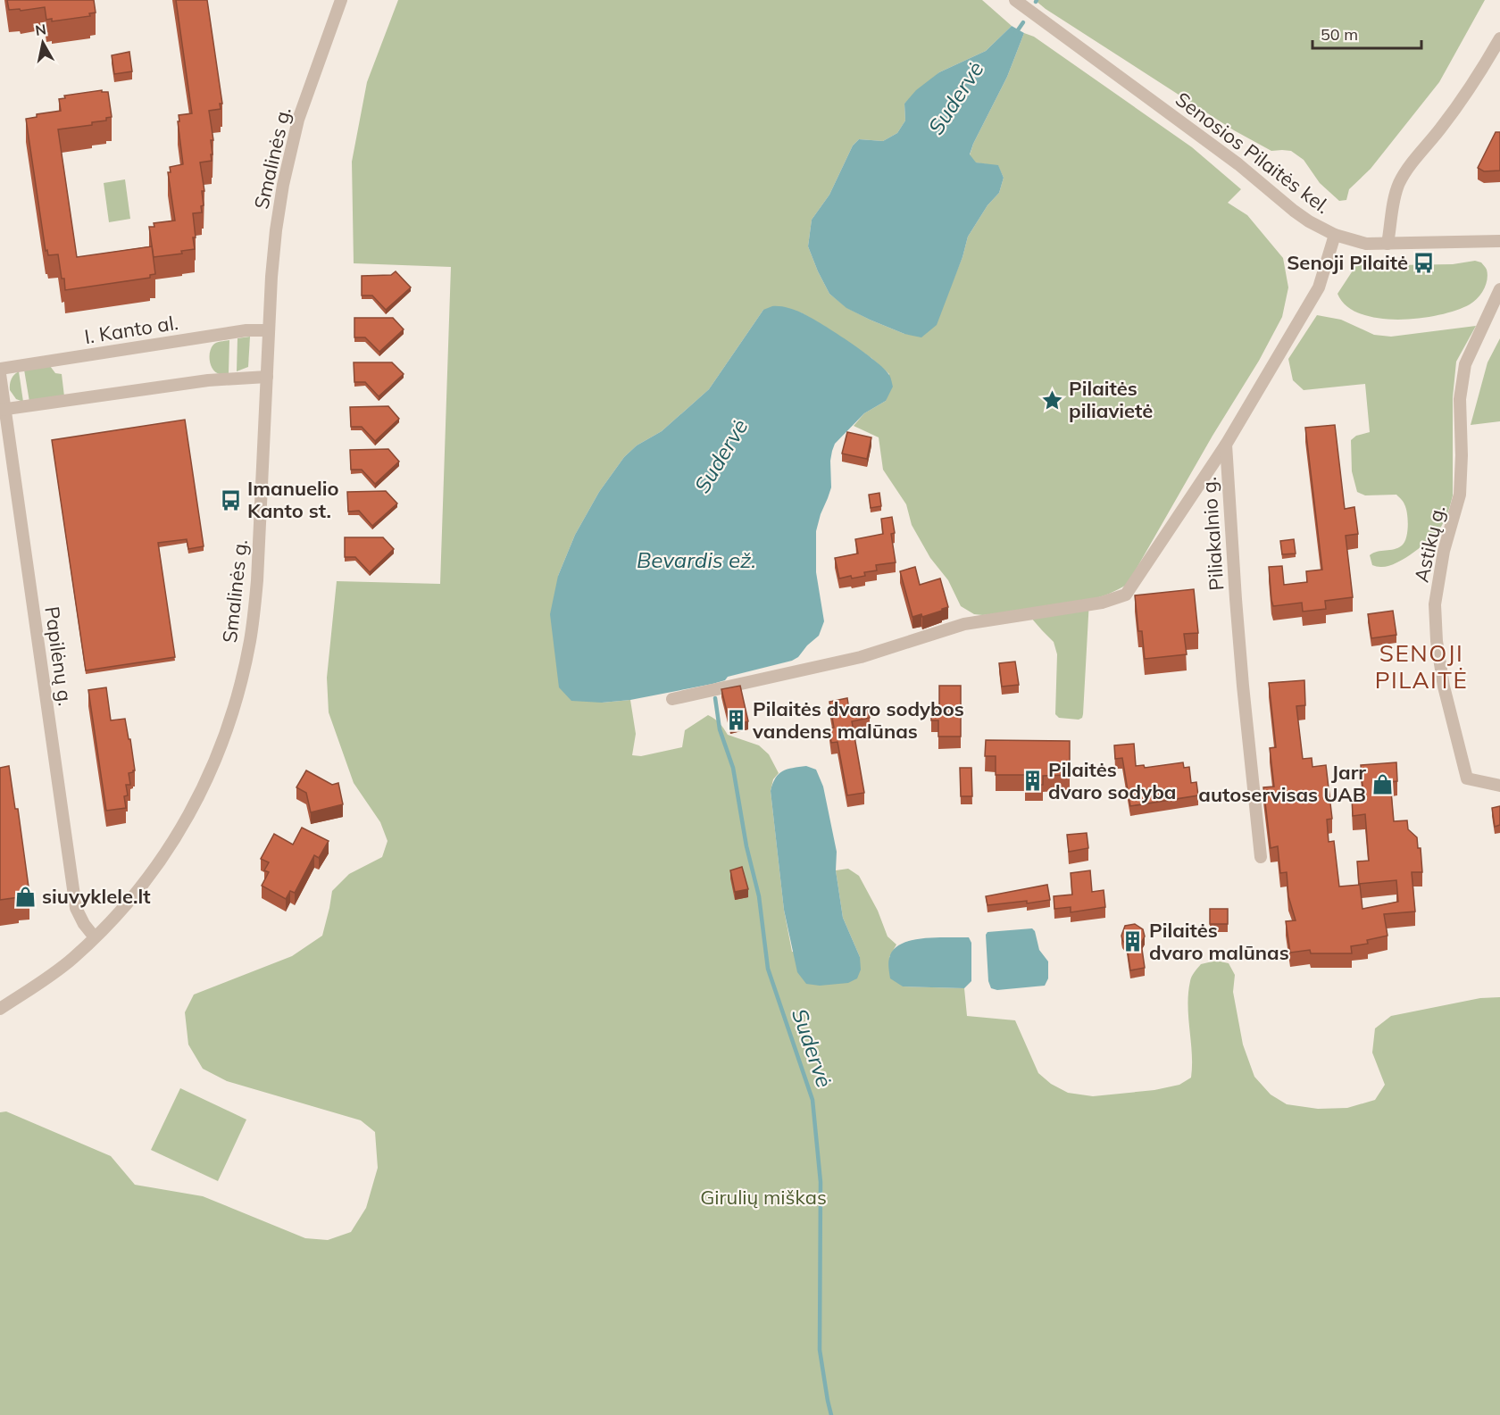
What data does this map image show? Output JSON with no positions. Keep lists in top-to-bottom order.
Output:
{
  "streets": {
    "street": [
      "Senosios Pilaitės kel.",
      "Smalinės g.",
      "I. Kanto al.",
      "Piliakalnio g.",
      "Astikų g.",
      "Papilėnų g."
    ]
  },
  "crossings": [
    ["Smalinės g.", "I. Kanto al."],
    ["Smalinės g.", "Papilėnų g."]
  ],
  "districts": ["SENOJI PILAITĖ"],
  "water": ["Sudervė", "Bevardis ež."],
  "parks": ["Girulių miškas"],
  "places": {
    "bus stop": ["Senoji Pilaitė", "Imanuelio Kanto st."],
    "place": ["Pilaitės piliavietė"],
    "building": ["Pilaitės dvaro sodybos vandens malūnas", "Pilaitės dvaro sodyba", "Pilaitės dvaro malūnas"],
    "shop": ["Jarr autoservisas UAB", "siuvyklele.lt"]
  },
  "scale_bar": "50 m",
  "north": "top"
}
